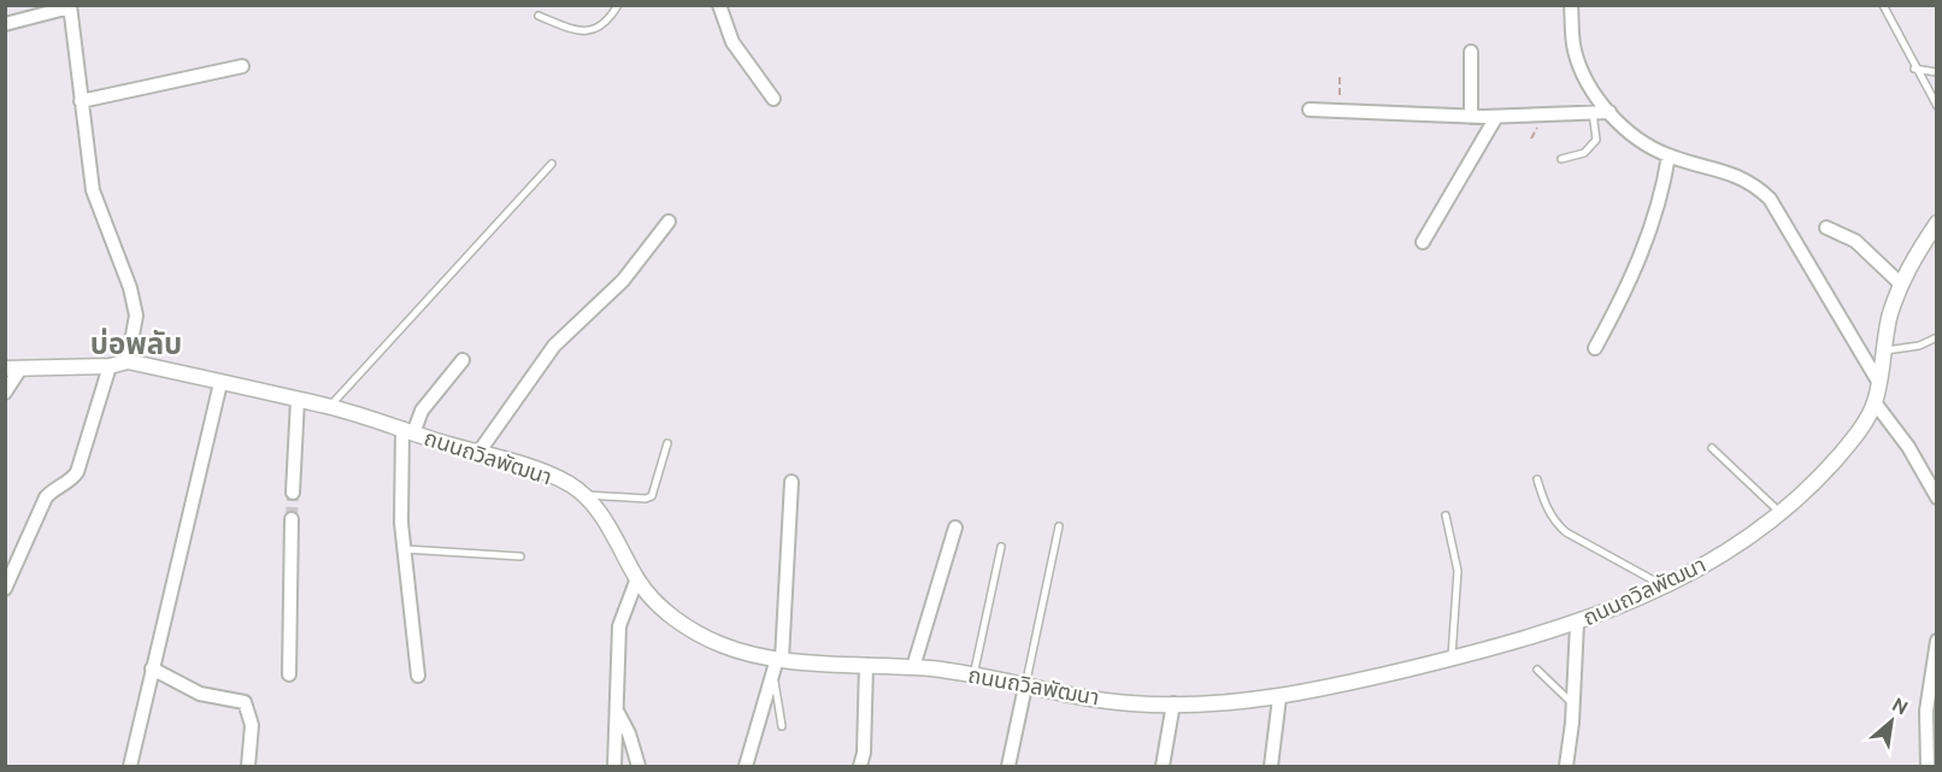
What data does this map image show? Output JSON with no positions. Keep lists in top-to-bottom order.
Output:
{
  "streets": {
    "street": ["ถนนถวิลพัฒนา"]
  },
  "districts": ["บ่อพลับ"],
  "north": "top right"
}
